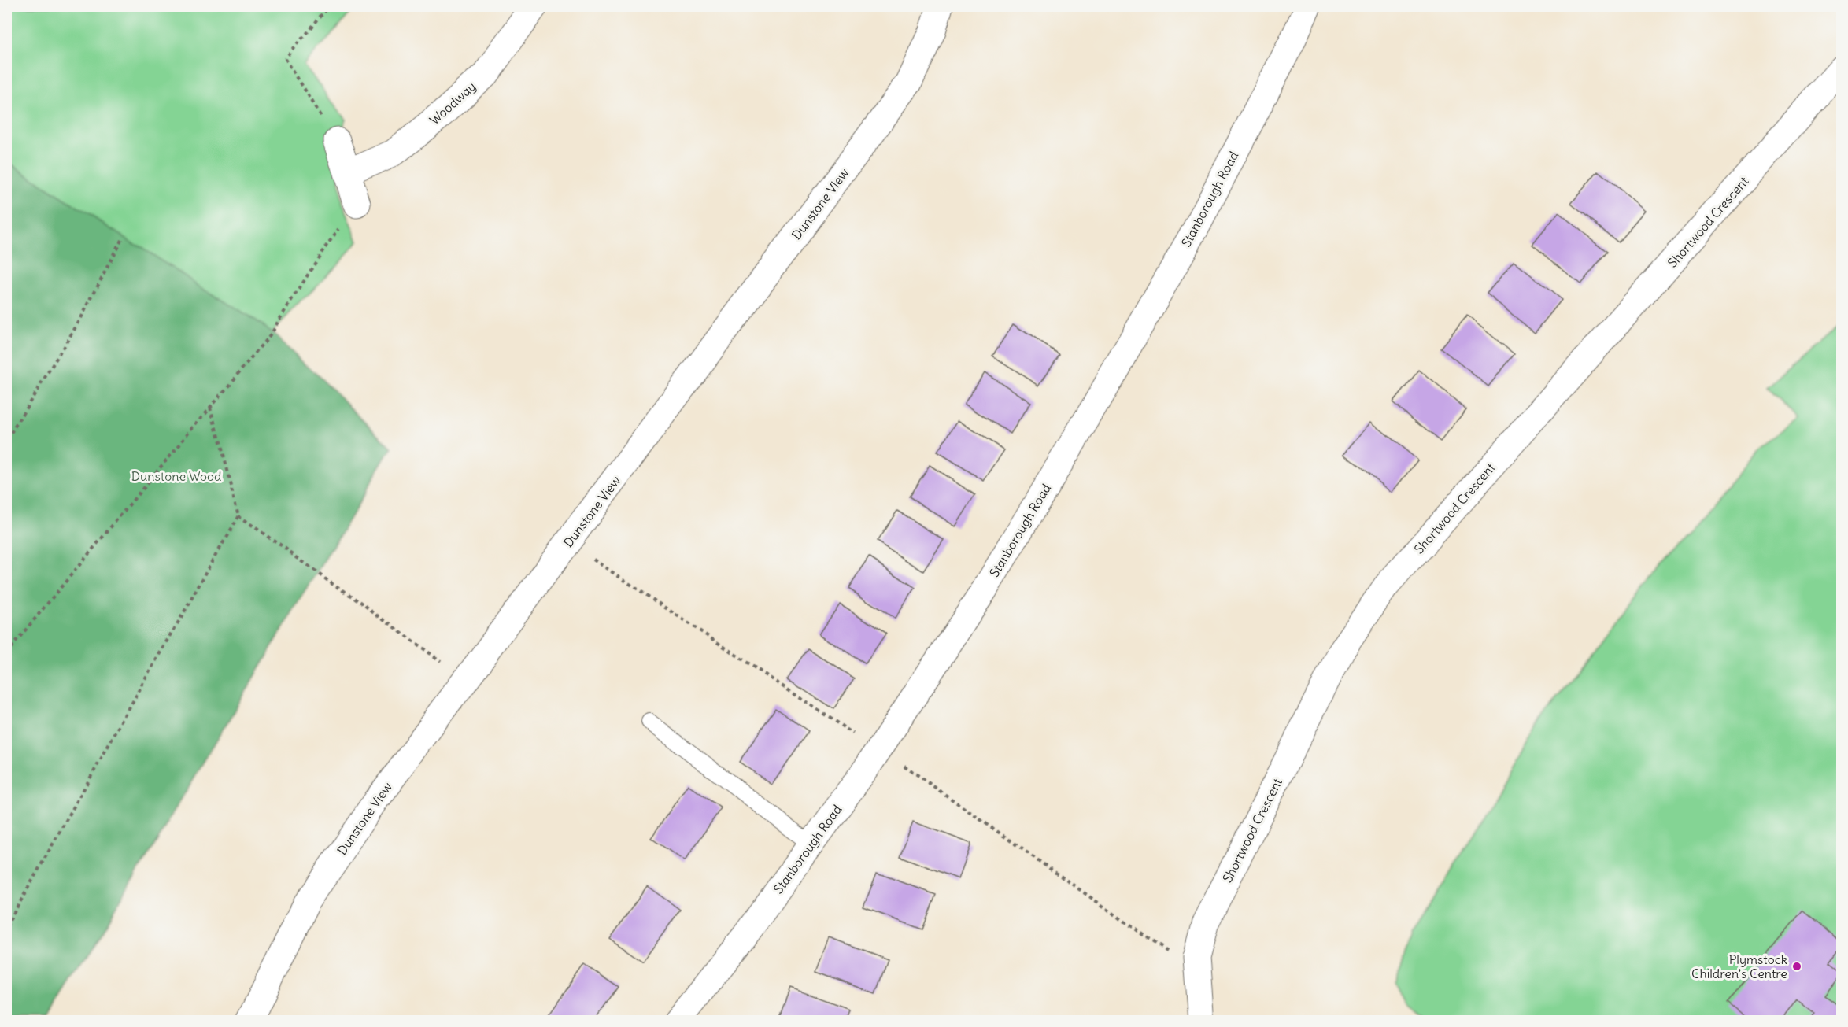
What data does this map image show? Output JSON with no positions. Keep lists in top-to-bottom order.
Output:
{
  "streets": {
    "street": [
      "Woodway",
      "Stanborough Road",
      "Dunstone View",
      "Shortwood Crescent"
    ]
  },
  "parks": ["Dunstone Wood"],
  "places": ["Plymstock Children's Centre"]
}
